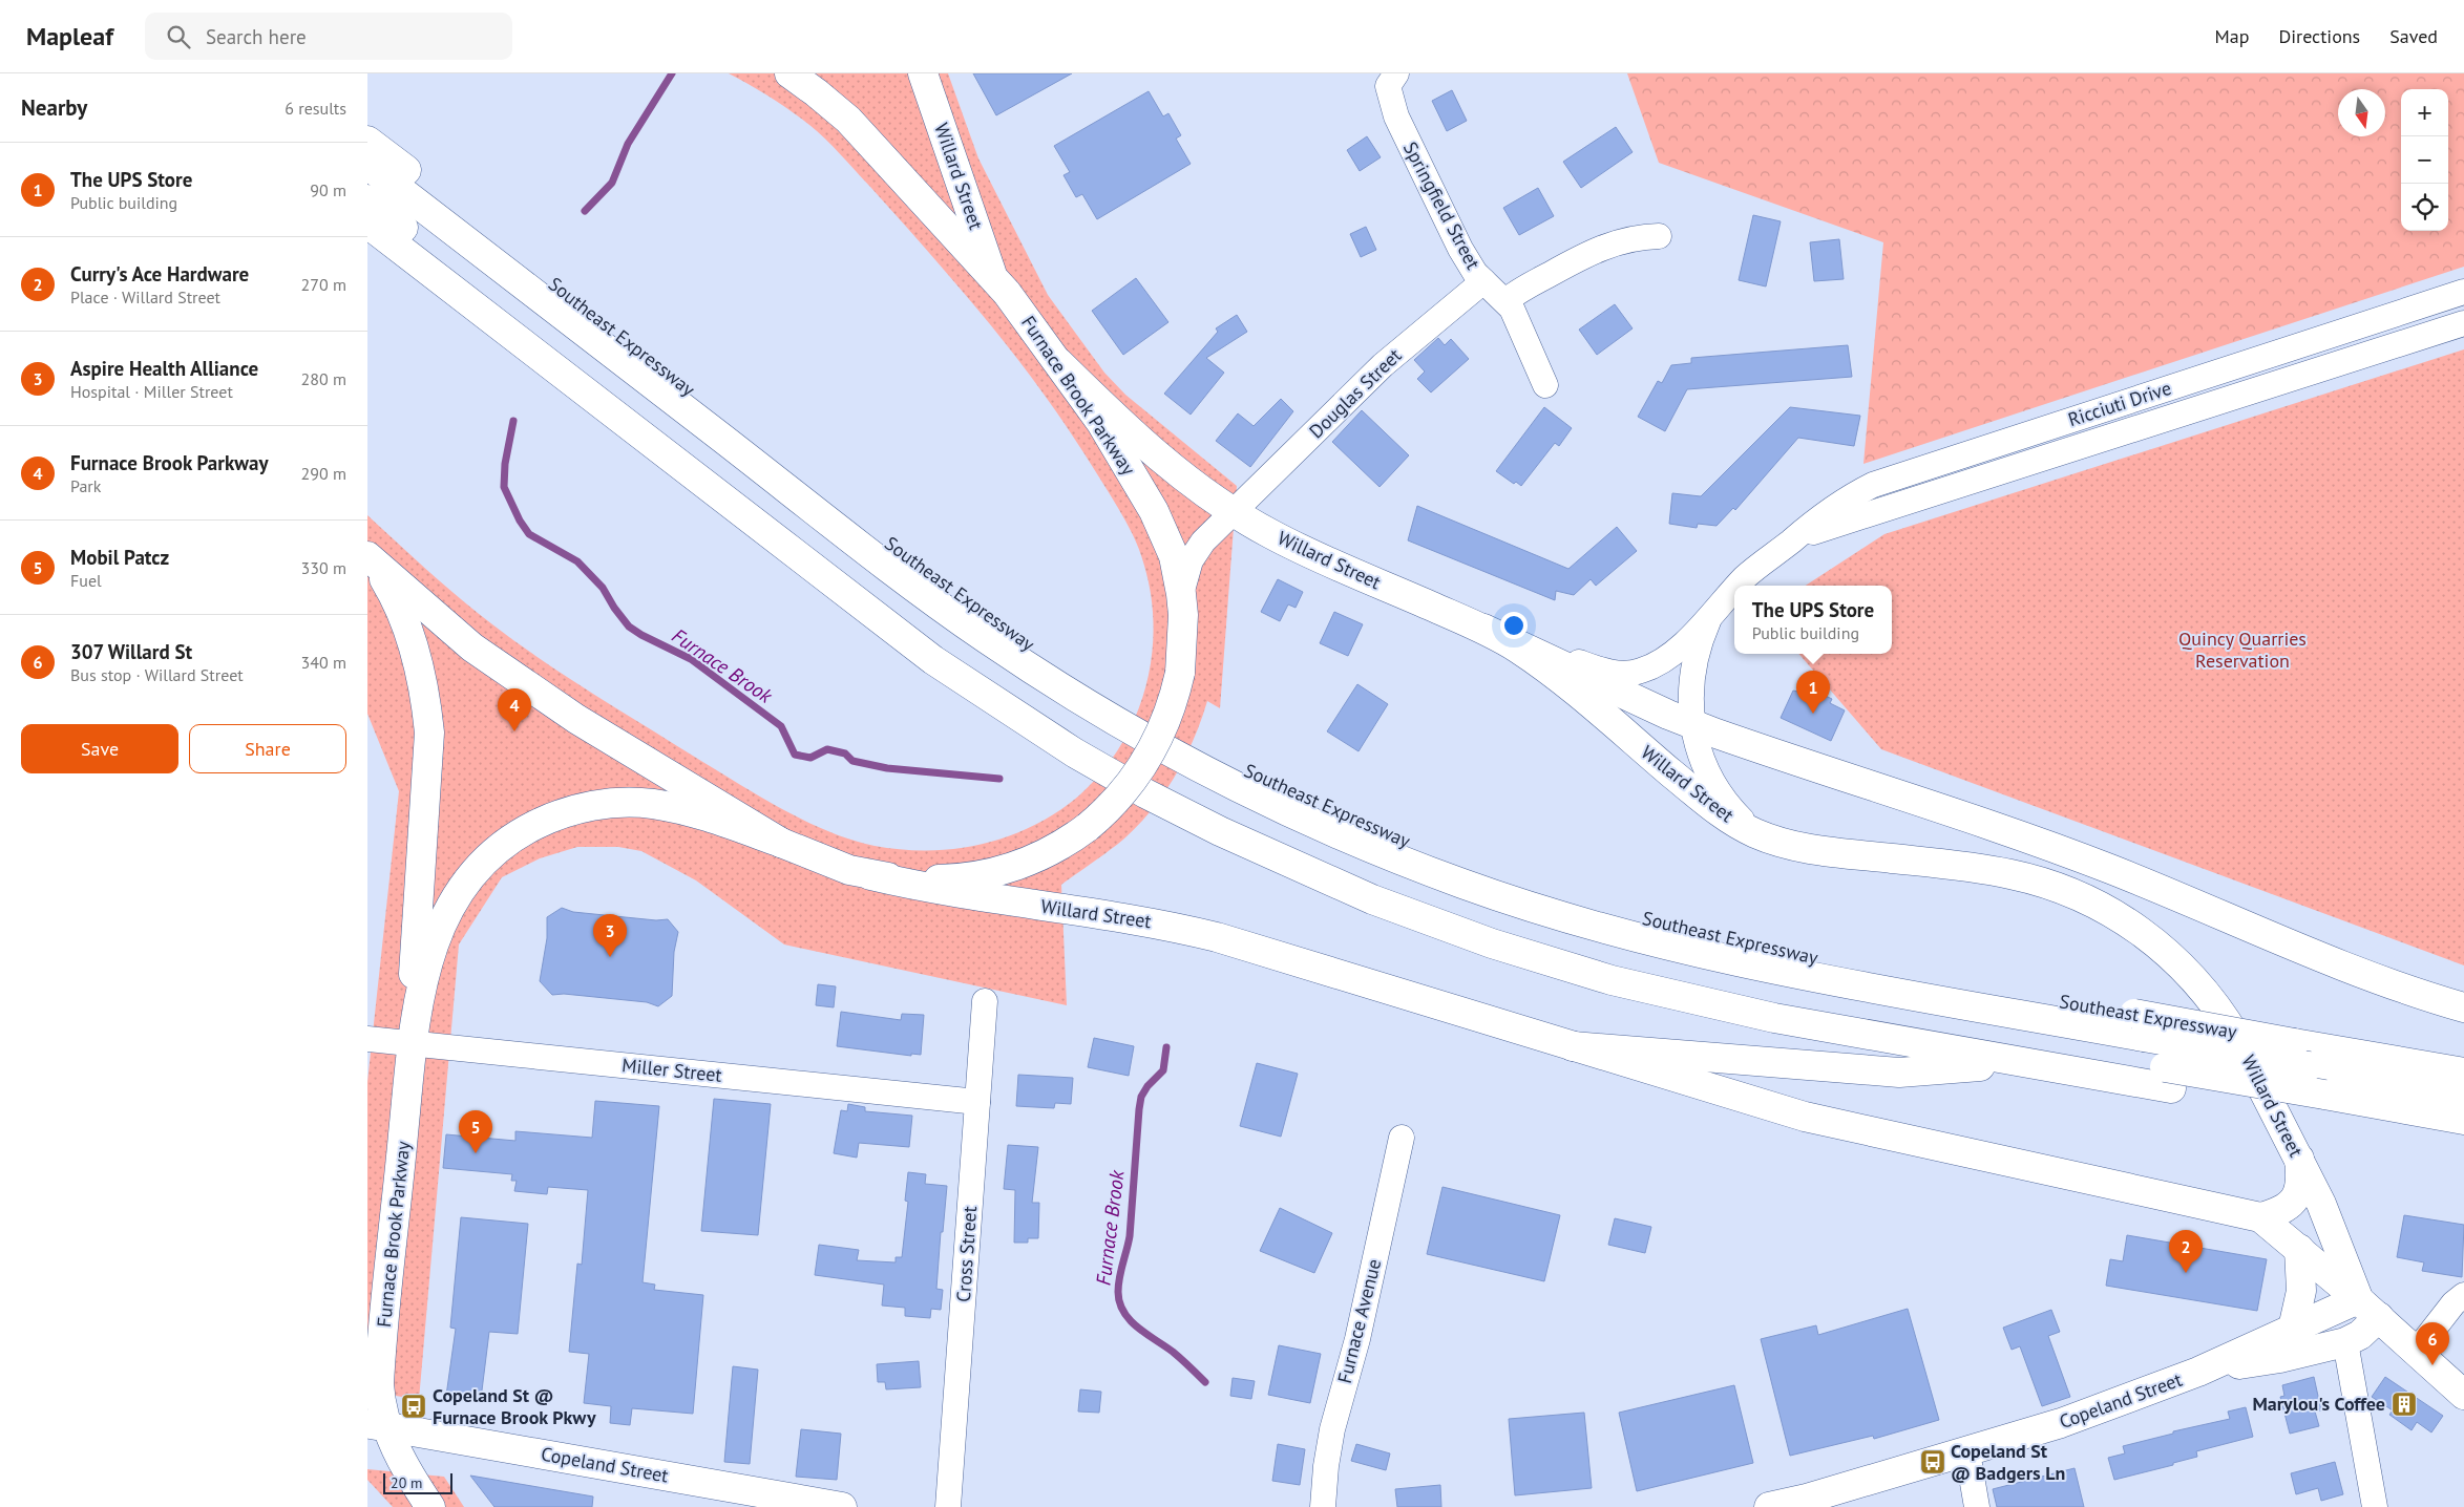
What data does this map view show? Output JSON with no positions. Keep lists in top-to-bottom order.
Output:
{
  "streets": {
    "main road": [
      "Willard Street",
      "Southeast Expressway",
      "Furnace Brook Parkway",
      "Copeland Street"
    ],
    "street": [
      "Springfield Street",
      "Douglas Street",
      "Ricciuti Drive",
      "Miller Street",
      "Cross Street",
      "Furnace Avenue"
    ]
  },
  "crossings": [
    ["Willard Street", "Douglas Street"],
    ["Willard Street", "Furnace Brook Parkway"],
    ["Willard Street", "Ricciuti Drive"],
    ["Willard Street", "Copeland Street"],
    ["Springfield Street", "Douglas Street"],
    ["Douglas Street", "Furnace Brook Parkway"],
    ["Furnace Brook Parkway", "Miller Street"],
    ["Furnace Brook Parkway", "Copeland Street"],
    ["Miller Street", "Cross Street"]
  ],
  "water": ["Furnace Brook"],
  "parks": ["Quincy Quarries Reservation"],
  "places": {
    "building": ["Marylou's Coffee"],
    "bus stop": ["Copeland St @ Furnace Brook Pkwy", "Copeland St @ Badgers Ln"]
  },
  "scale_bar": "20 m",
  "north": "bottom",
  "page": {
    "header": "Mapleaf",
    "search": "Search here",
    "nav": ["Map", "Directions", "Saved"],
    "heading": ["Nearby", "6 results"],
    "map_buttons": ["+", "−"],
    "list": [
      {
        "mark": "1",
        "name": "The UPS Store",
        "note": "Public building",
        "value": "90 m"
      },
      {
        "mark": "2",
        "name": "Curry's Ace Hardware",
        "note": "Place · Willard Street",
        "value": "270 m"
      },
      {
        "mark": "3",
        "name": "Aspire Health Alliance",
        "note": "Hospital · Miller Street",
        "value": "280 m"
      },
      {
        "mark": "4",
        "name": "Furnace Brook Parkway",
        "note": "Park",
        "value": "290 m"
      },
      {
        "mark": "5",
        "name": "Mobil Patcz",
        "note": "Fuel",
        "value": "330 m"
      },
      {
        "mark": "6",
        "name": "307 Willard St",
        "note": "Bus stop · Willard Street",
        "value": "340 m"
      }
    ],
    "popup": ["The UPS Store", "Public building"],
    "pins": [
      "1",
      "4",
      "3",
      "5",
      "2",
      "6"
    ],
    "buttons": ["Save", "Share"],
    "scale": "20 m"
  }
}
